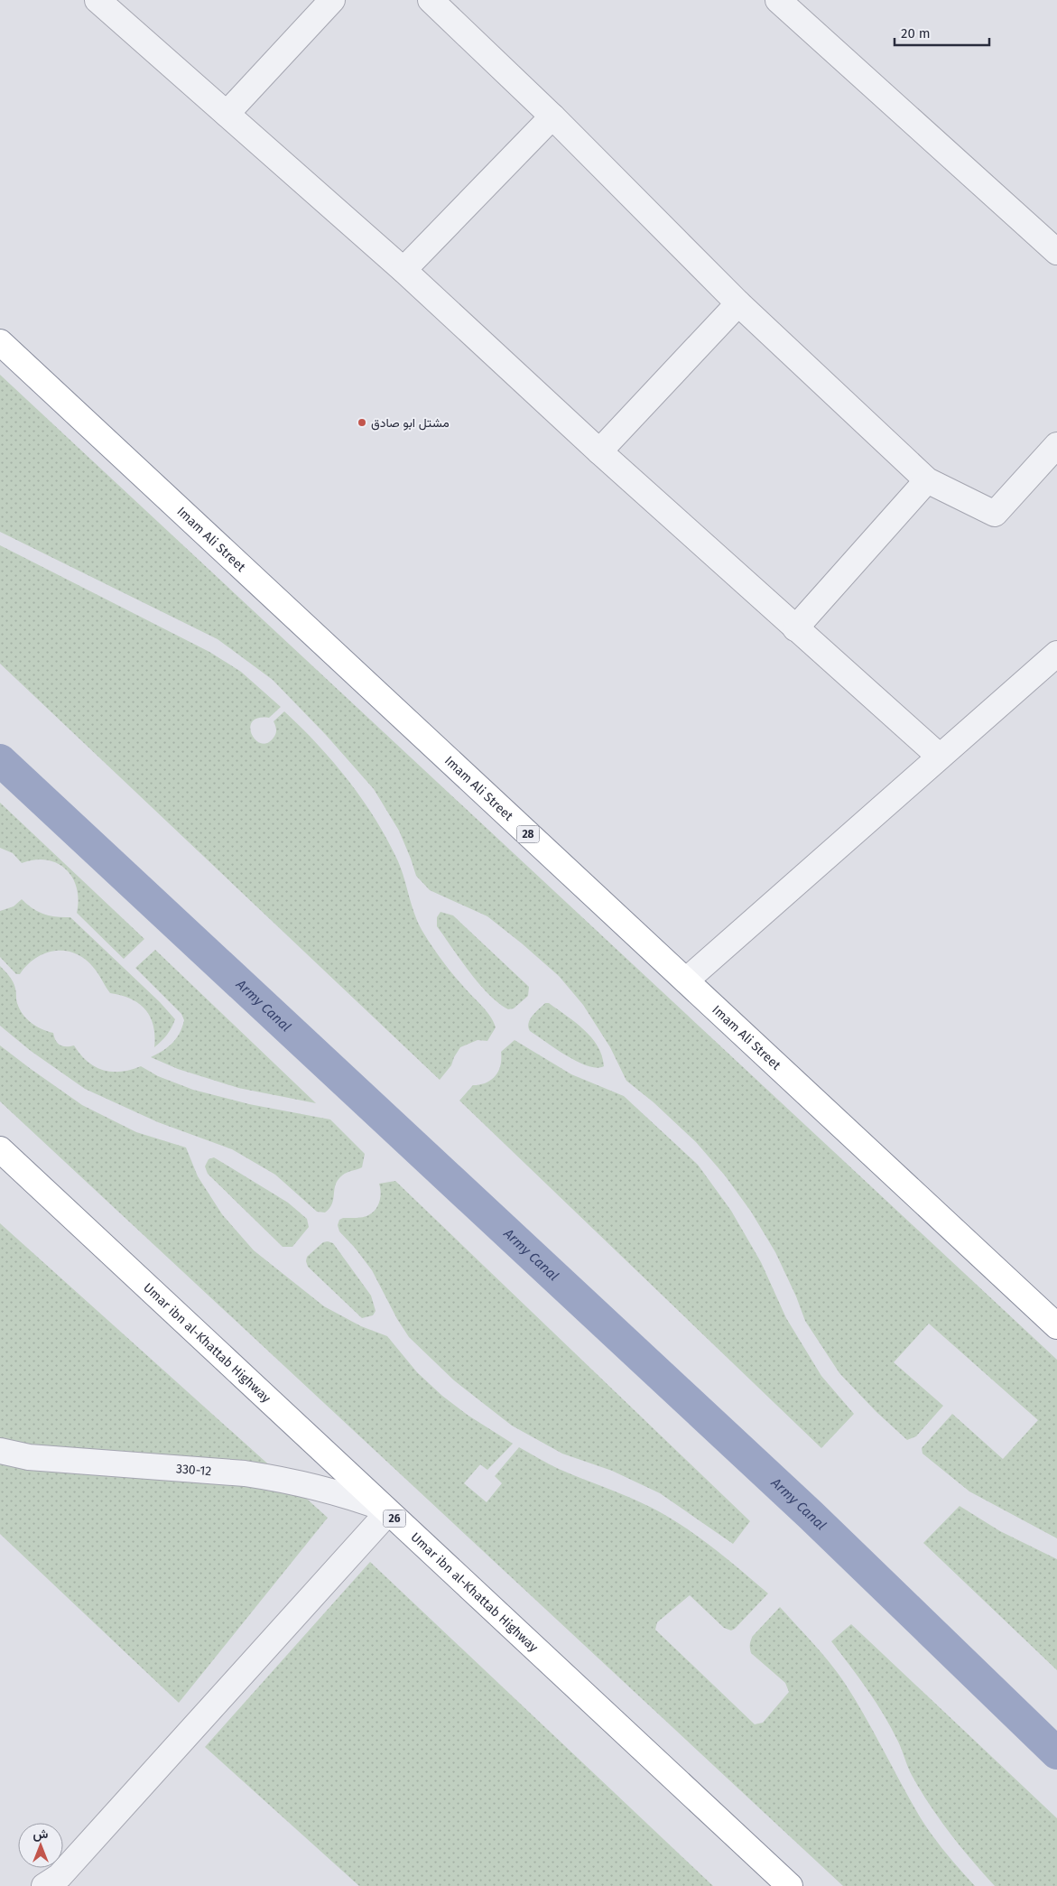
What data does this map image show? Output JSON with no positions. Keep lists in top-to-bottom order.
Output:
{
  "streets": {
    "highway": [
      "Imam Ali Street",
      "28",
      "Umar ibn al-Khattab Highway",
      "26"
    ],
    "street": ["330-12"]
  },
  "crossings": [
    ["Umar ibn al-Khattab Highway", "330-12"]
  ],
  "water": ["Army Canal"],
  "places": ["مشتل ابو صادق"],
  "scale_bar": "20 m",
  "north": "top"
}
